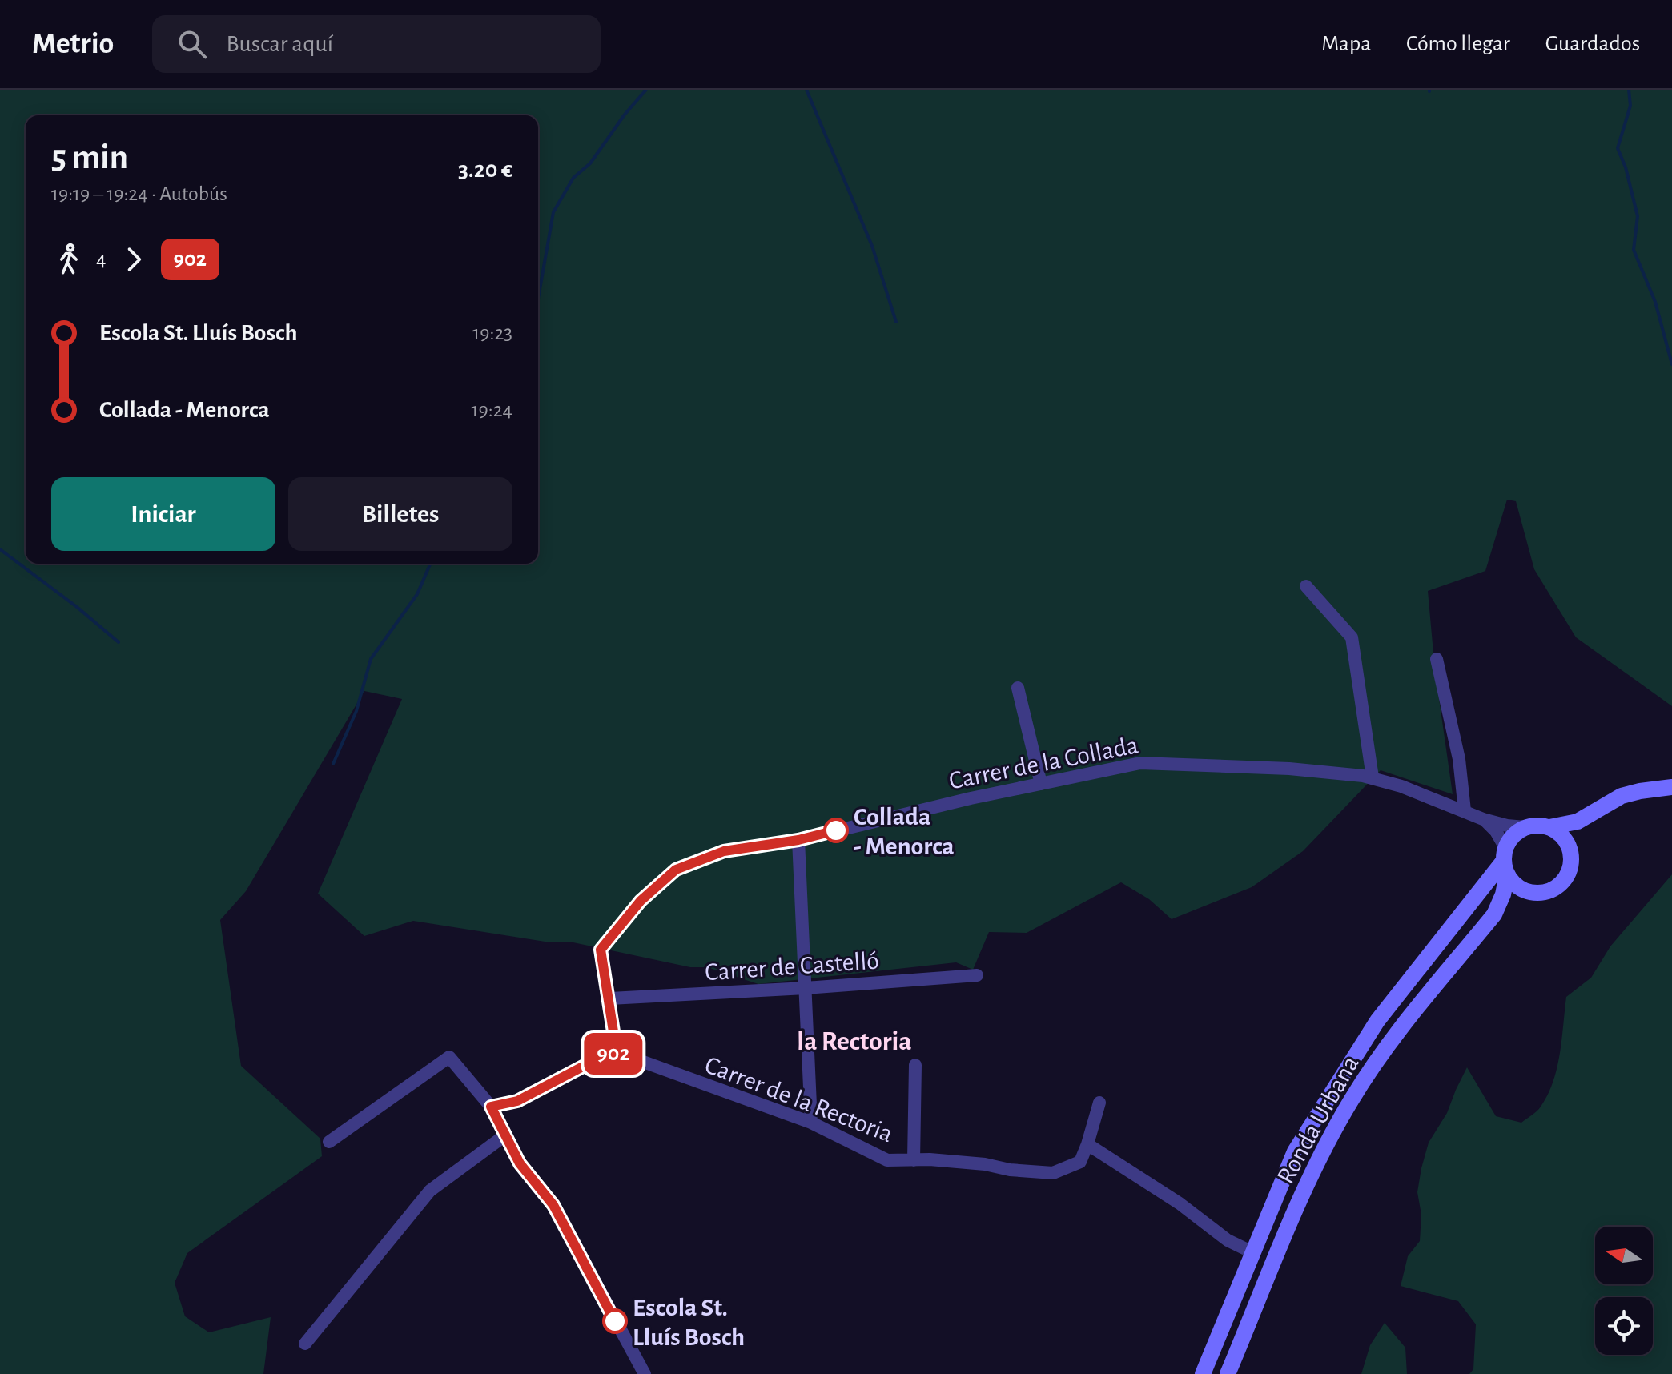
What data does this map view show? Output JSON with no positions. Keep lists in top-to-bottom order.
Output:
{
  "streets": {
    "main road": ["Ronda Urbana"],
    "street": ["Carrer de la Collada", "Carrer de Castelló", "Carrer de la Rectoria"]
  },
  "crossings": [
    ["Carrer de la Collada", "Carrer de Castelló"],
    ["Carrer de la Collada", "Carrer de la Rectoria"]
  ],
  "districts": ["la Rectoria"],
  "places": ["Collada - Menorca", "Escola St. Lluís Bosch"],
  "lines": ["bus line 902"],
  "north": "left",
  "page": {
    "header": "Metrio",
    "search": "Buscar aquí",
    "nav": ["Mapa", "Cómo llegar", "Guardados"],
    "on_map": "902",
    "heading": ["5 min", "19:19 – 19:24 · Autobús", "3.20 €"],
    "legs": ["4", "902"],
    "list": [
      {
        "name": "Escola St. Lluís Bosch",
        "value": "19:23"
      },
      {
        "name": "Collada - Menorca",
        "value": "19:24"
      }
    ],
    "buttons": ["Iniciar", "Billetes"]
  }
}
